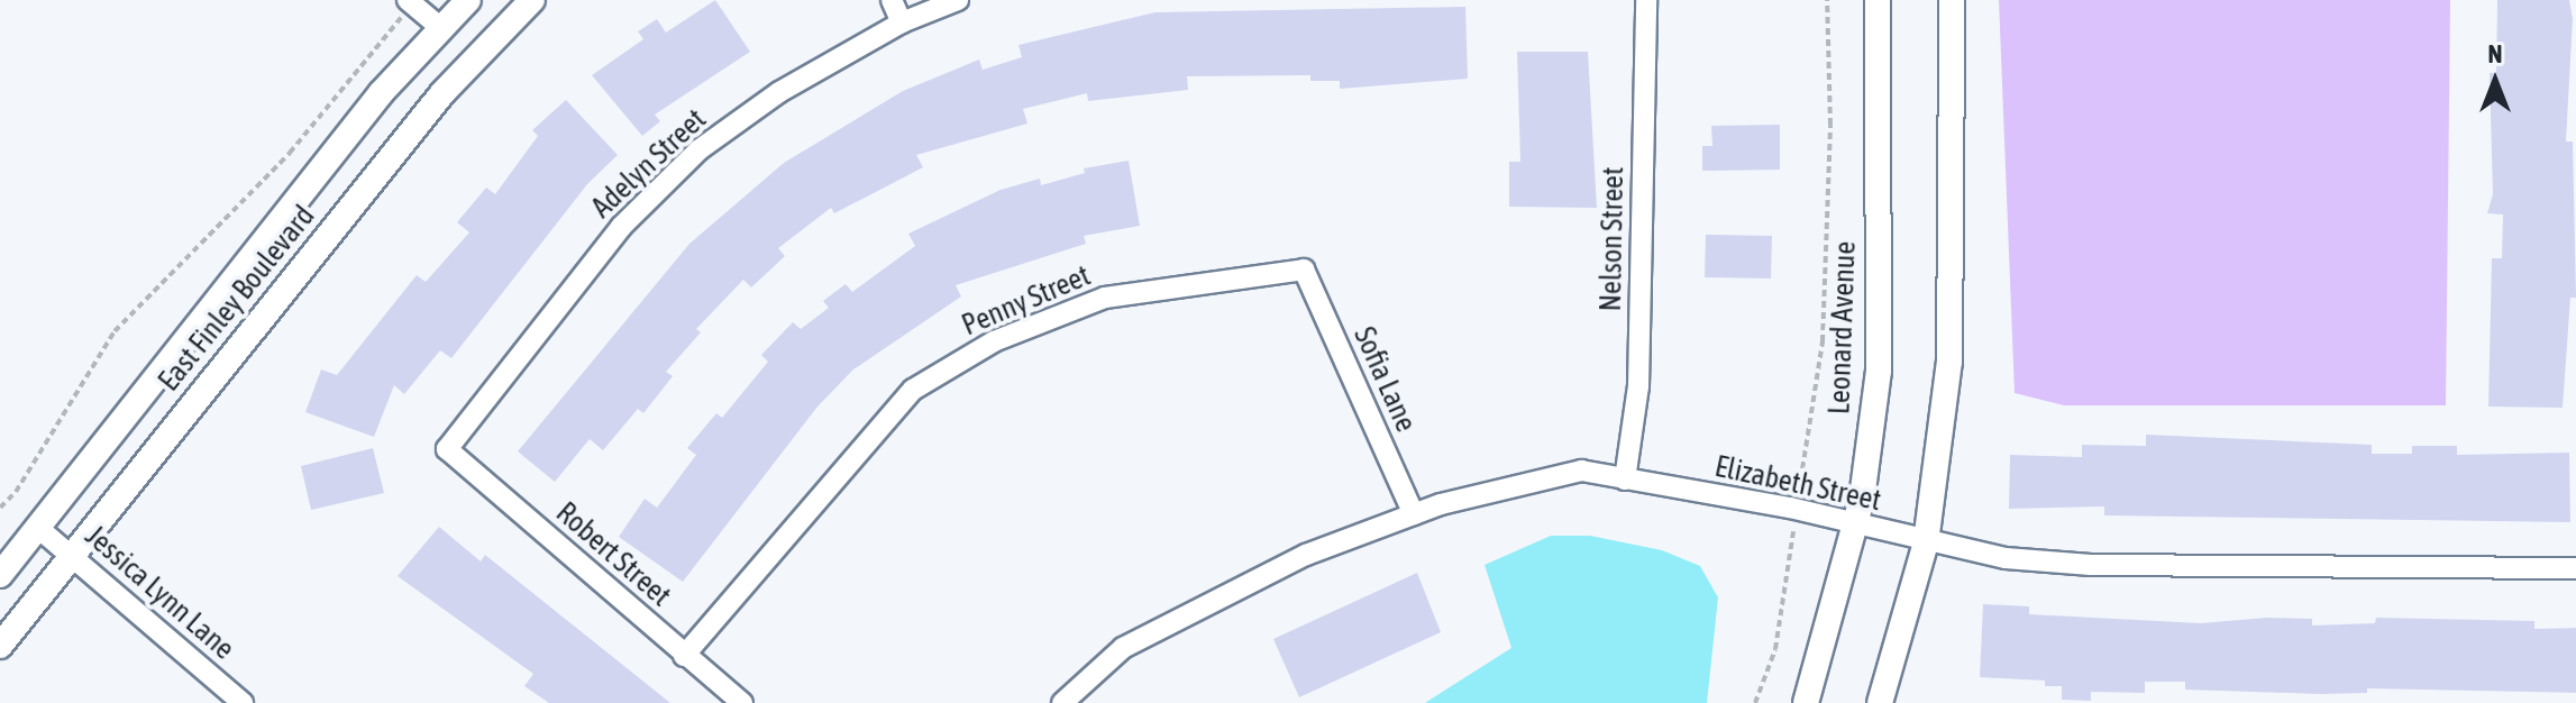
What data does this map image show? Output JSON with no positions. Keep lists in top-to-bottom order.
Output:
{
  "streets": {
    "street": [
      "Adelyn Street",
      "Nelson Street",
      "East Finley Boulevard",
      "Penny Street",
      "Leonard Avenue",
      "Sofia Lane",
      "Elizabeth Street",
      "Robert Street",
      "Jessica Lynn Lane"
    ]
  },
  "crossings": [
    ["Adelyn Street", "Robert Street"],
    ["Nelson Street", "Elizabeth Street"],
    ["East Finley Boulevard", "Jessica Lynn Lane"],
    ["Penny Street", "Sofia Lane"],
    ["Penny Street", "Robert Street"],
    ["Leonard Avenue", "Elizabeth Street"],
    ["Sofia Lane", "Elizabeth Street"]
  ],
  "north": "top"
}
